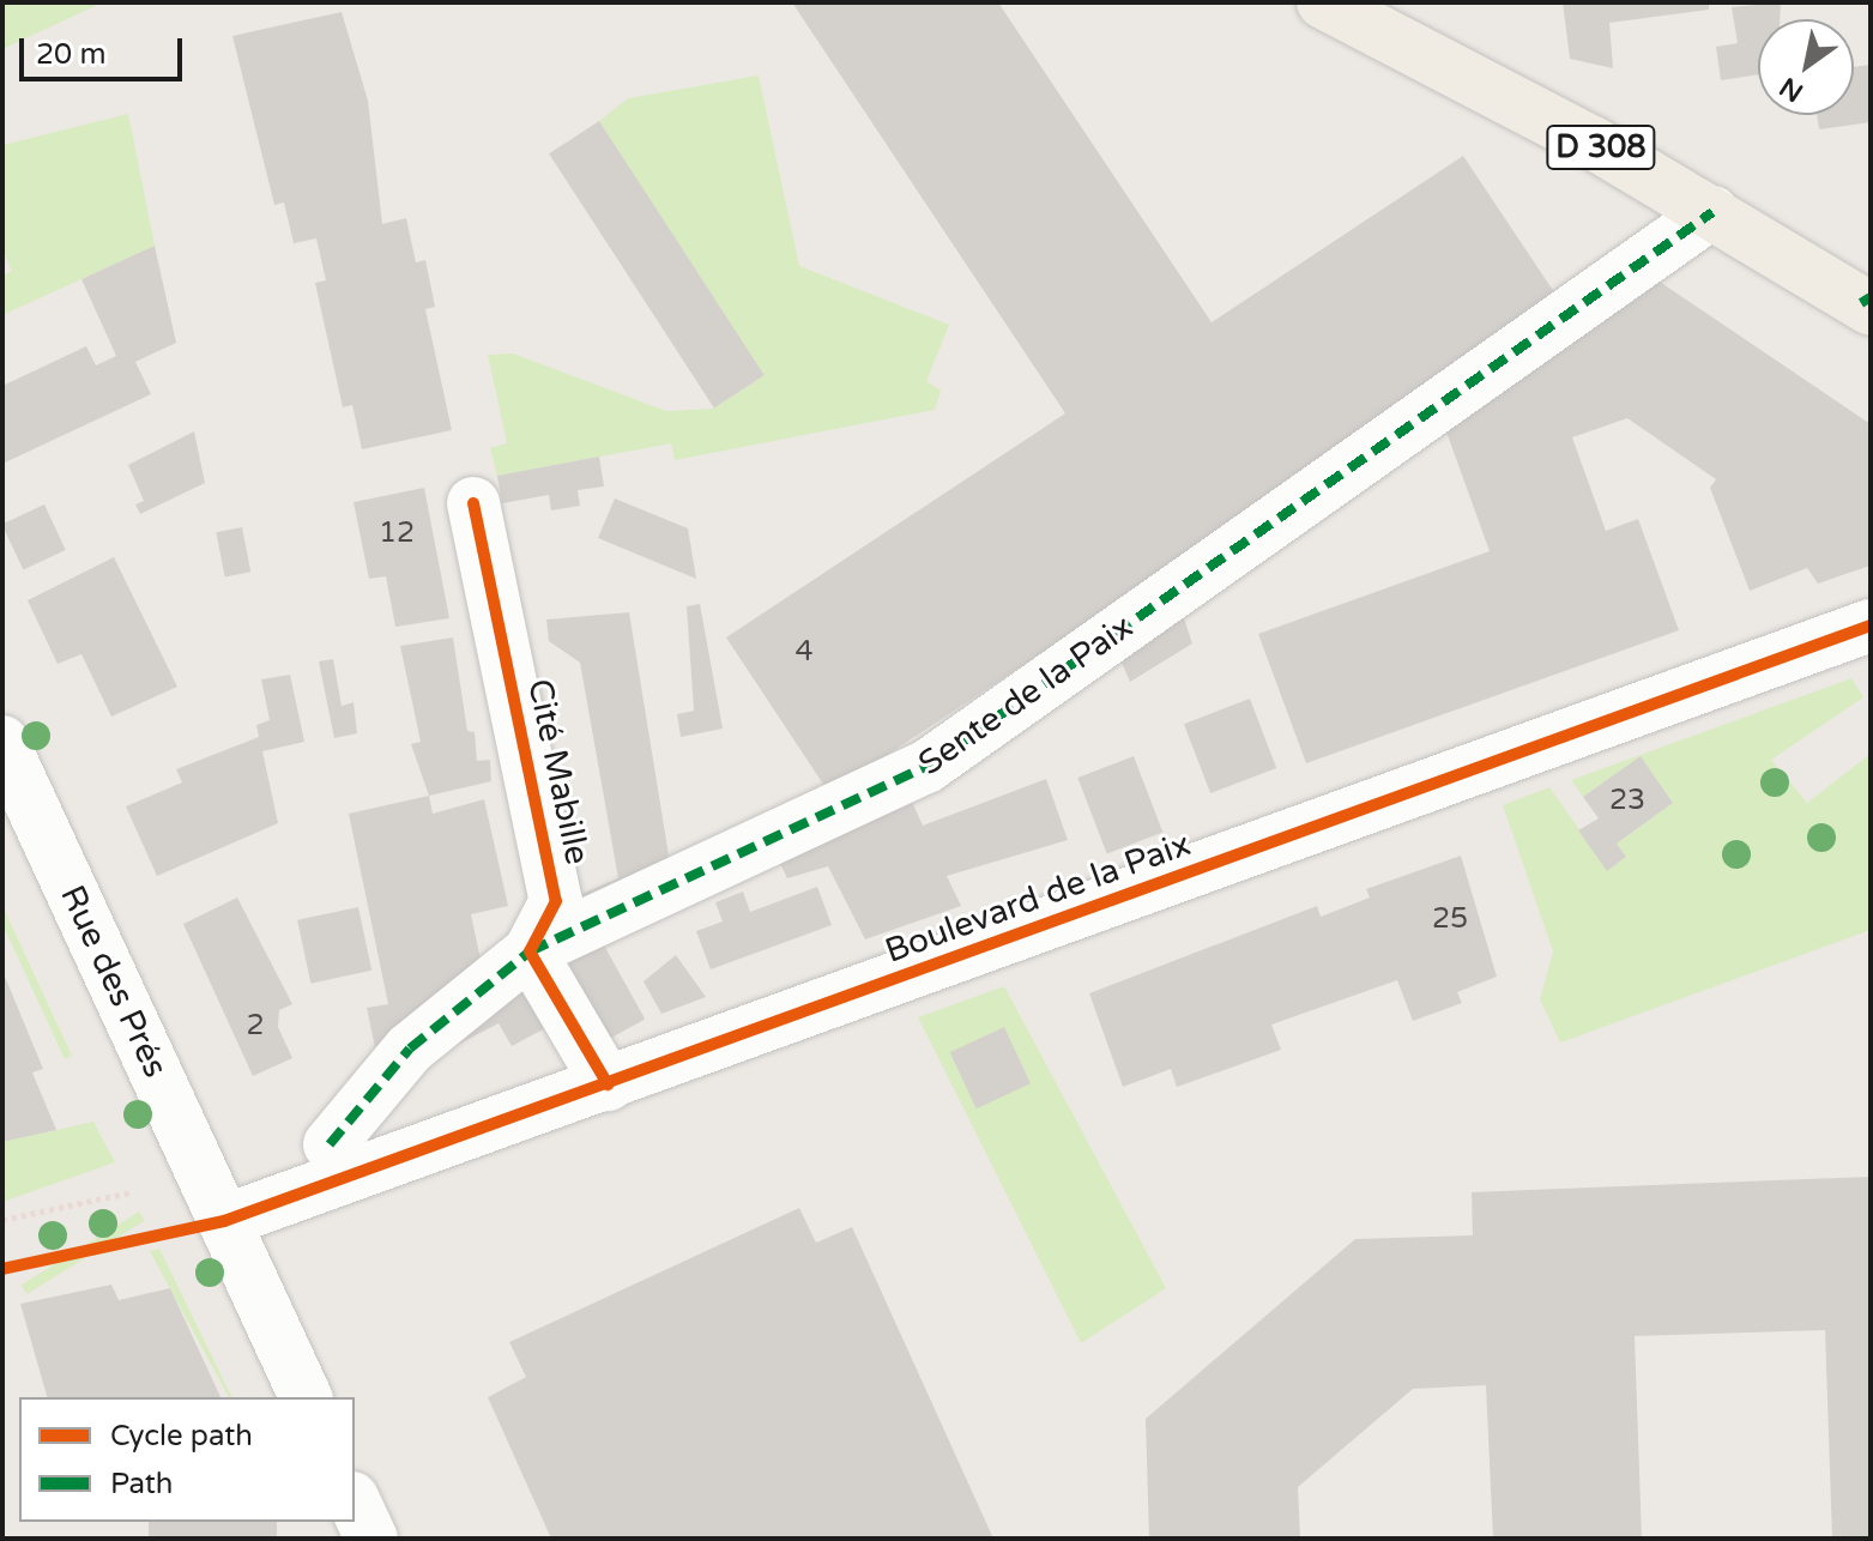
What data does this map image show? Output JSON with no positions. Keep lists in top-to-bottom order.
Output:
{
  "streets": {
    "main road": ["D 308"],
    "street": [
      "Sente de la Paix",
      "Cité Mabille",
      "Boulevard de la Paix",
      "Rue des Prés"
    ]
  },
  "crossings": [
    ["D 308", "Sente de la Paix"],
    ["Sente de la Paix", "Cité Mabille"],
    ["Boulevard de la Paix", "Rue des Prés"]
  ],
  "house_numbers": [
    "12",
    "4",
    "23",
    "25",
    "2"
  ],
  "legend": ["Cycle path", "Path"],
  "scale_bar": "20 m",
  "north": "bottom left"
}
